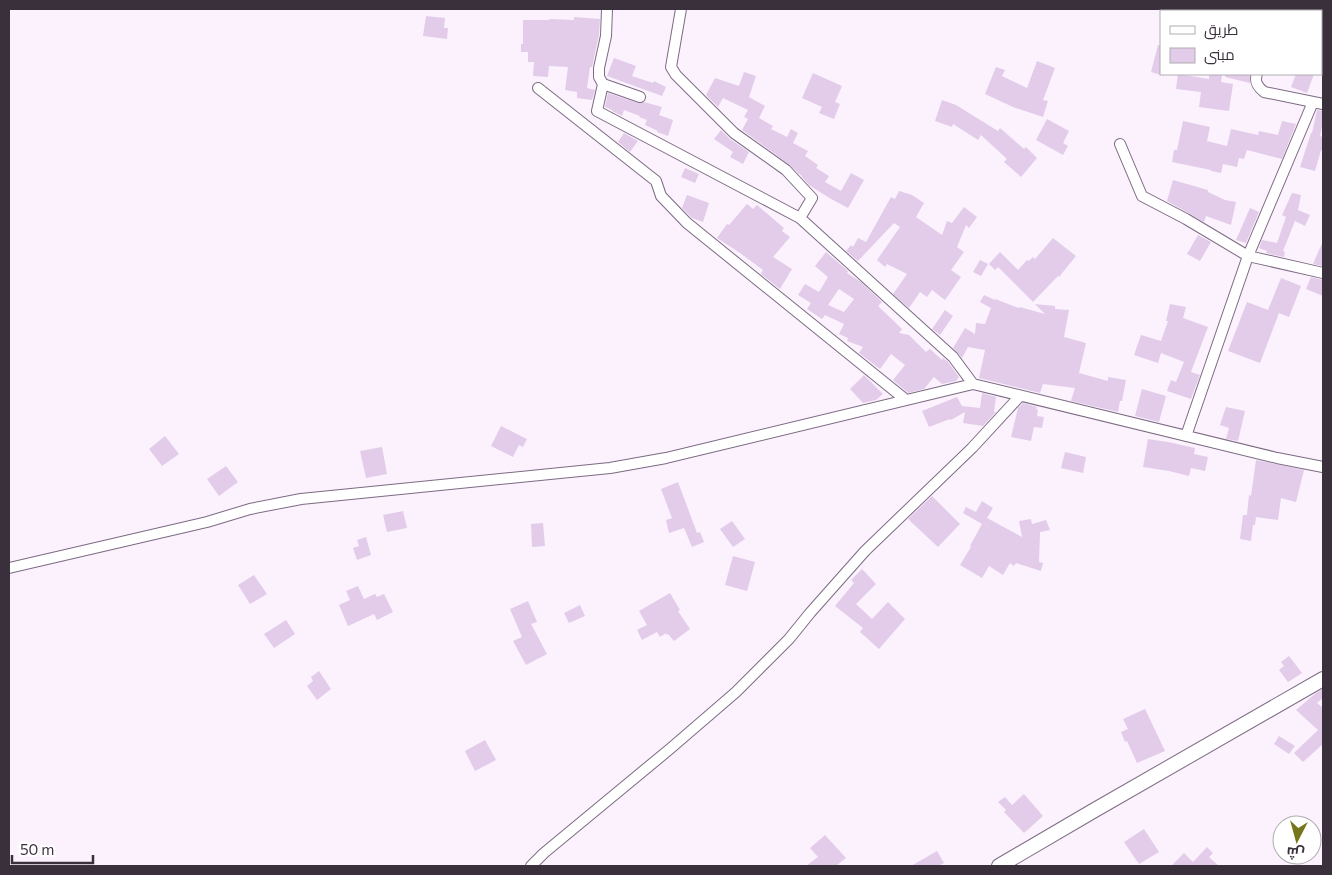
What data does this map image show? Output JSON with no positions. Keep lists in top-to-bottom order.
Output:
{
  "legend": ["طريق", "مبنى"],
  "scale_bar": "50 m",
  "north": "bottom"
}
